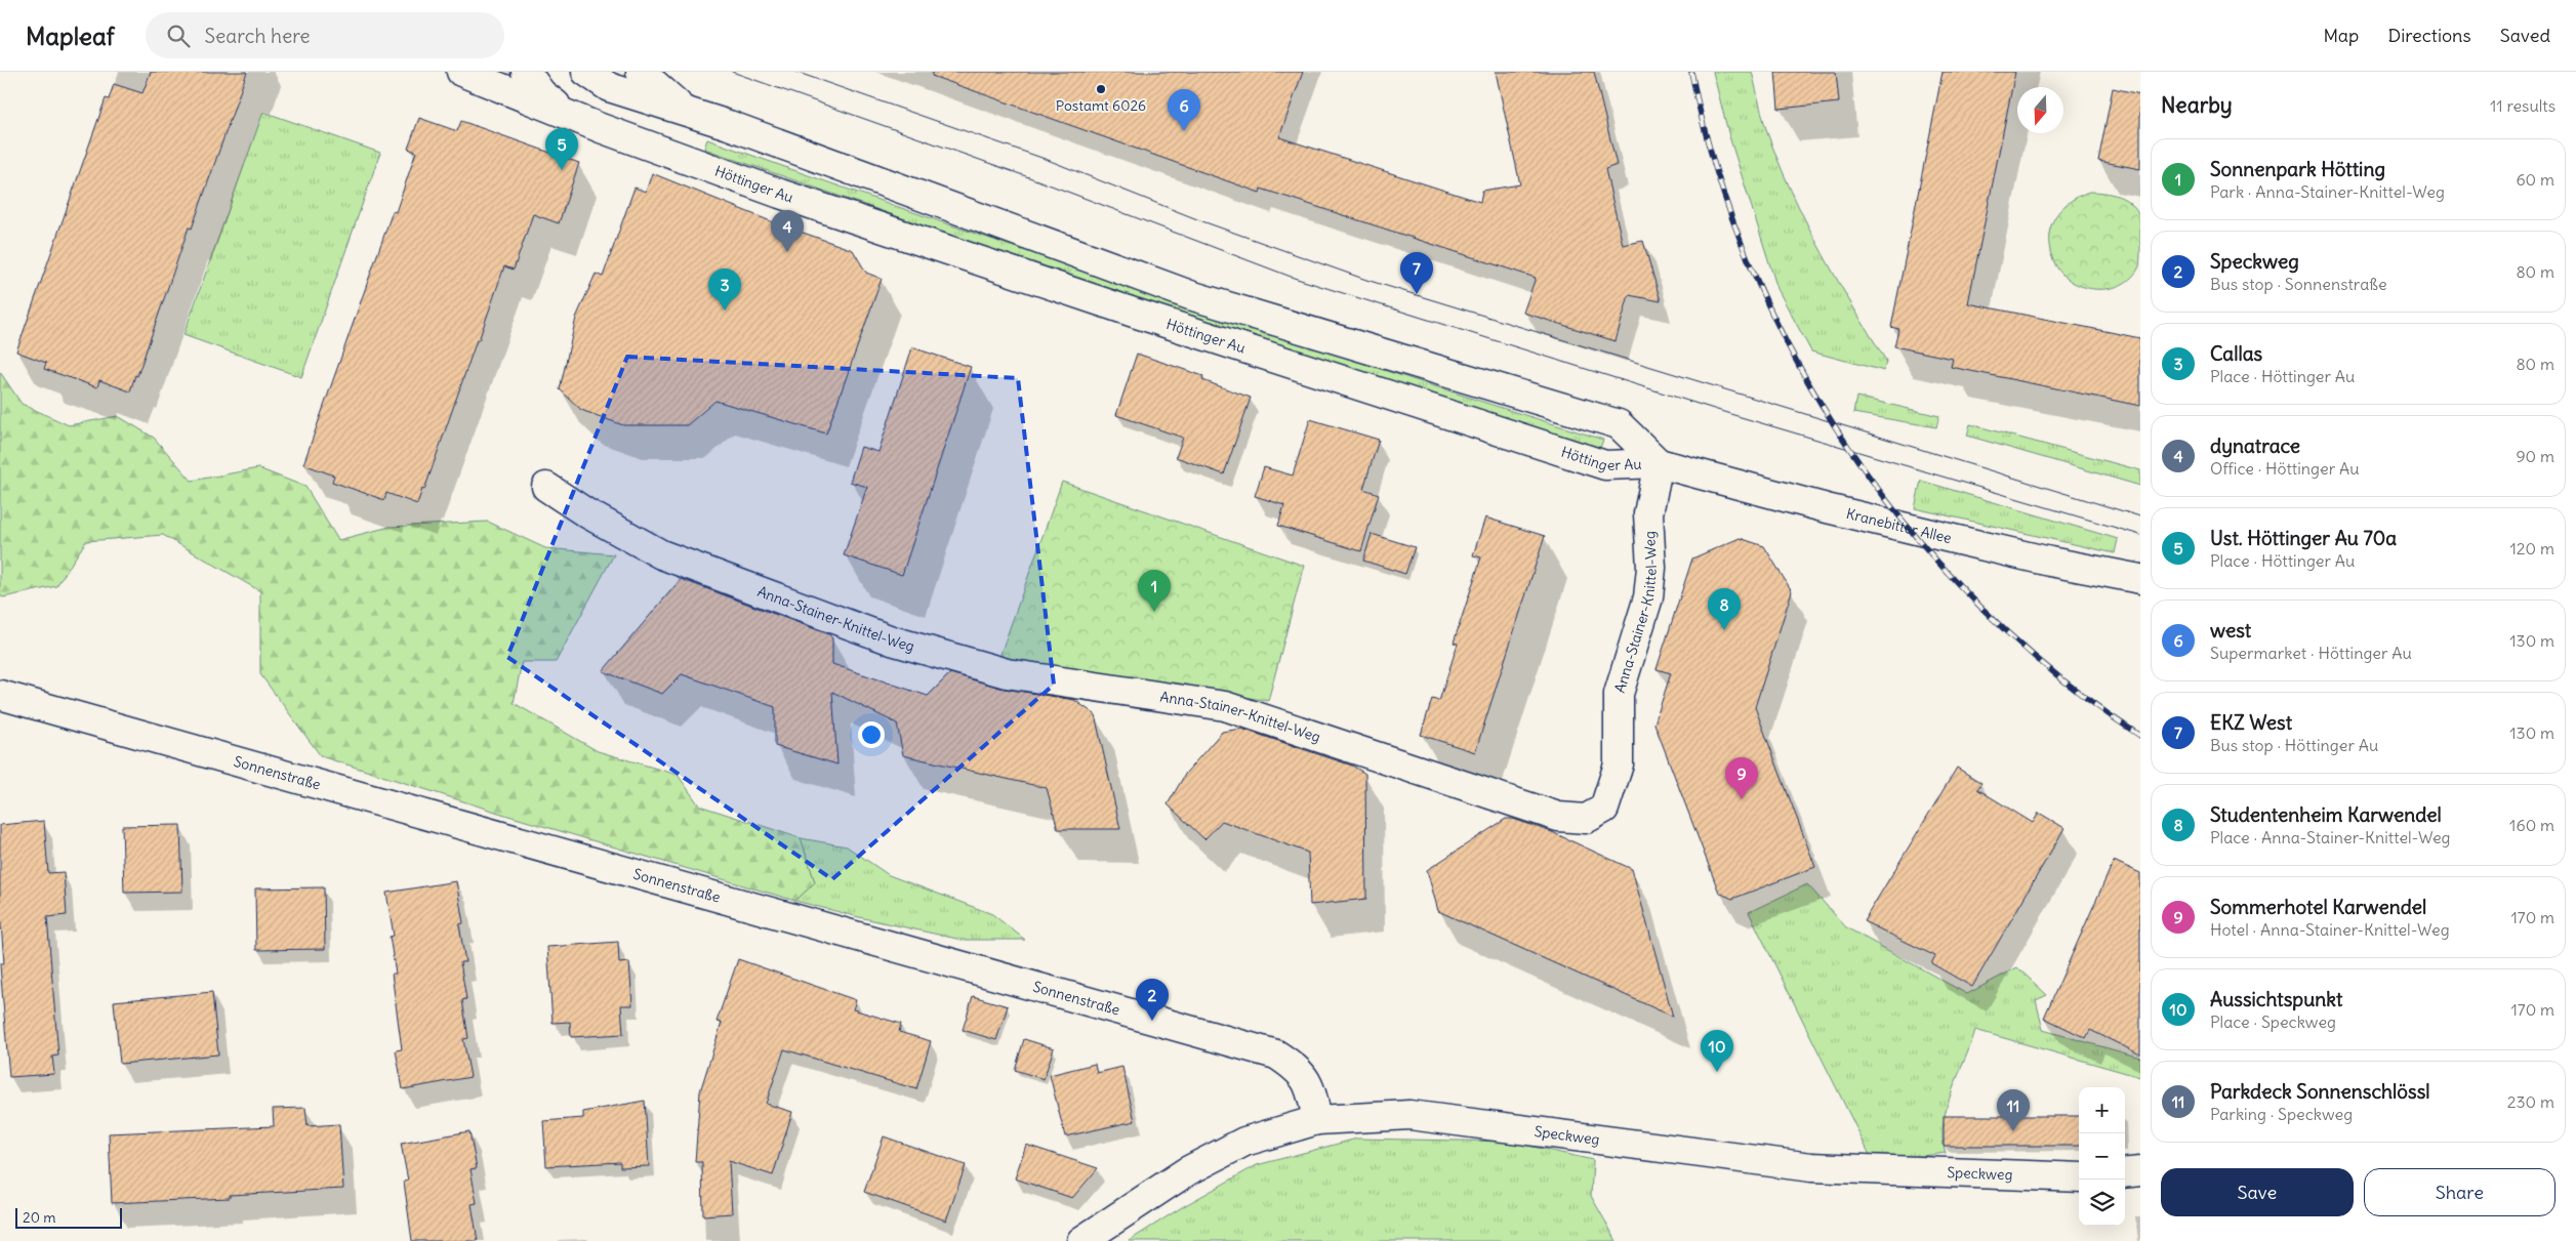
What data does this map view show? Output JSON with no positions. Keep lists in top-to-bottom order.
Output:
{
  "streets": {
    "street": [
      "Höttinger Au",
      "Kranebitter Allee",
      "Anna-Stainer-Knittel-Weg",
      "Sonnenstraße",
      "Speckweg"
    ]
  },
  "crossings": [
    ["Höttinger Au", "Kranebitter Allee"],
    ["Höttinger Au", "Anna-Stainer-Knittel-Weg"],
    ["Kranebitter Allee", "Anna-Stainer-Knittel-Weg"],
    ["Sonnenstraße", "Speckweg"]
  ],
  "places": ["Postamt 6026"],
  "scale_bar": "20 m",
  "north": "bottom",
  "page": {
    "header": "Mapleaf",
    "search": "Search here",
    "nav": ["Map", "Directions", "Saved"],
    "heading": ["Nearby", "11 results"],
    "pins": [
      "6",
      "5",
      "4",
      "7",
      "3",
      "1",
      "8",
      "9",
      "2",
      "10",
      "11"
    ],
    "list": [
      {
        "mark": "1",
        "name": "Sonnenpark Hötting",
        "note": "Park · Anna-Stainer-Knittel-Weg",
        "value": "60 m"
      },
      {
        "mark": "2",
        "name": "Speckweg",
        "note": "Bus stop · Sonnenstraße",
        "value": "80 m"
      },
      {
        "mark": "3",
        "name": "Callas",
        "note": "Place · Höttinger Au",
        "value": "80 m"
      },
      {
        "mark": "4",
        "name": "dynatrace",
        "note": "Office · Höttinger Au",
        "value": "90 m"
      },
      {
        "mark": "5",
        "name": "Ust. Höttinger Au 70a",
        "note": "Place · Höttinger Au",
        "value": "120 m"
      },
      {
        "mark": "6",
        "name": "west",
        "note": "Supermarket · Höttinger Au",
        "value": "130 m"
      },
      {
        "mark": "7",
        "name": "EKZ West",
        "note": "Bus stop · Höttinger Au",
        "value": "130 m"
      },
      {
        "mark": "8",
        "name": "Studentenheim Karwendel",
        "note": "Place · Anna-Stainer-Knittel-Weg",
        "value": "160 m"
      },
      {
        "mark": "9",
        "name": "Sommerhotel Karwendel",
        "note": "Hotel · Anna-Stainer-Knittel-Weg",
        "value": "170 m"
      },
      {
        "mark": "10",
        "name": "Aussichtspunkt",
        "note": "Place · Speckweg",
        "value": "170 m"
      },
      {
        "mark": "11",
        "name": "Parkdeck Sonnenschlössl",
        "note": "Parking · Speckweg",
        "value": "230 m"
      }
    ],
    "map_buttons": ["+", "−"],
    "buttons": ["Save", "Share"],
    "scale": "20 m"
  }
}
